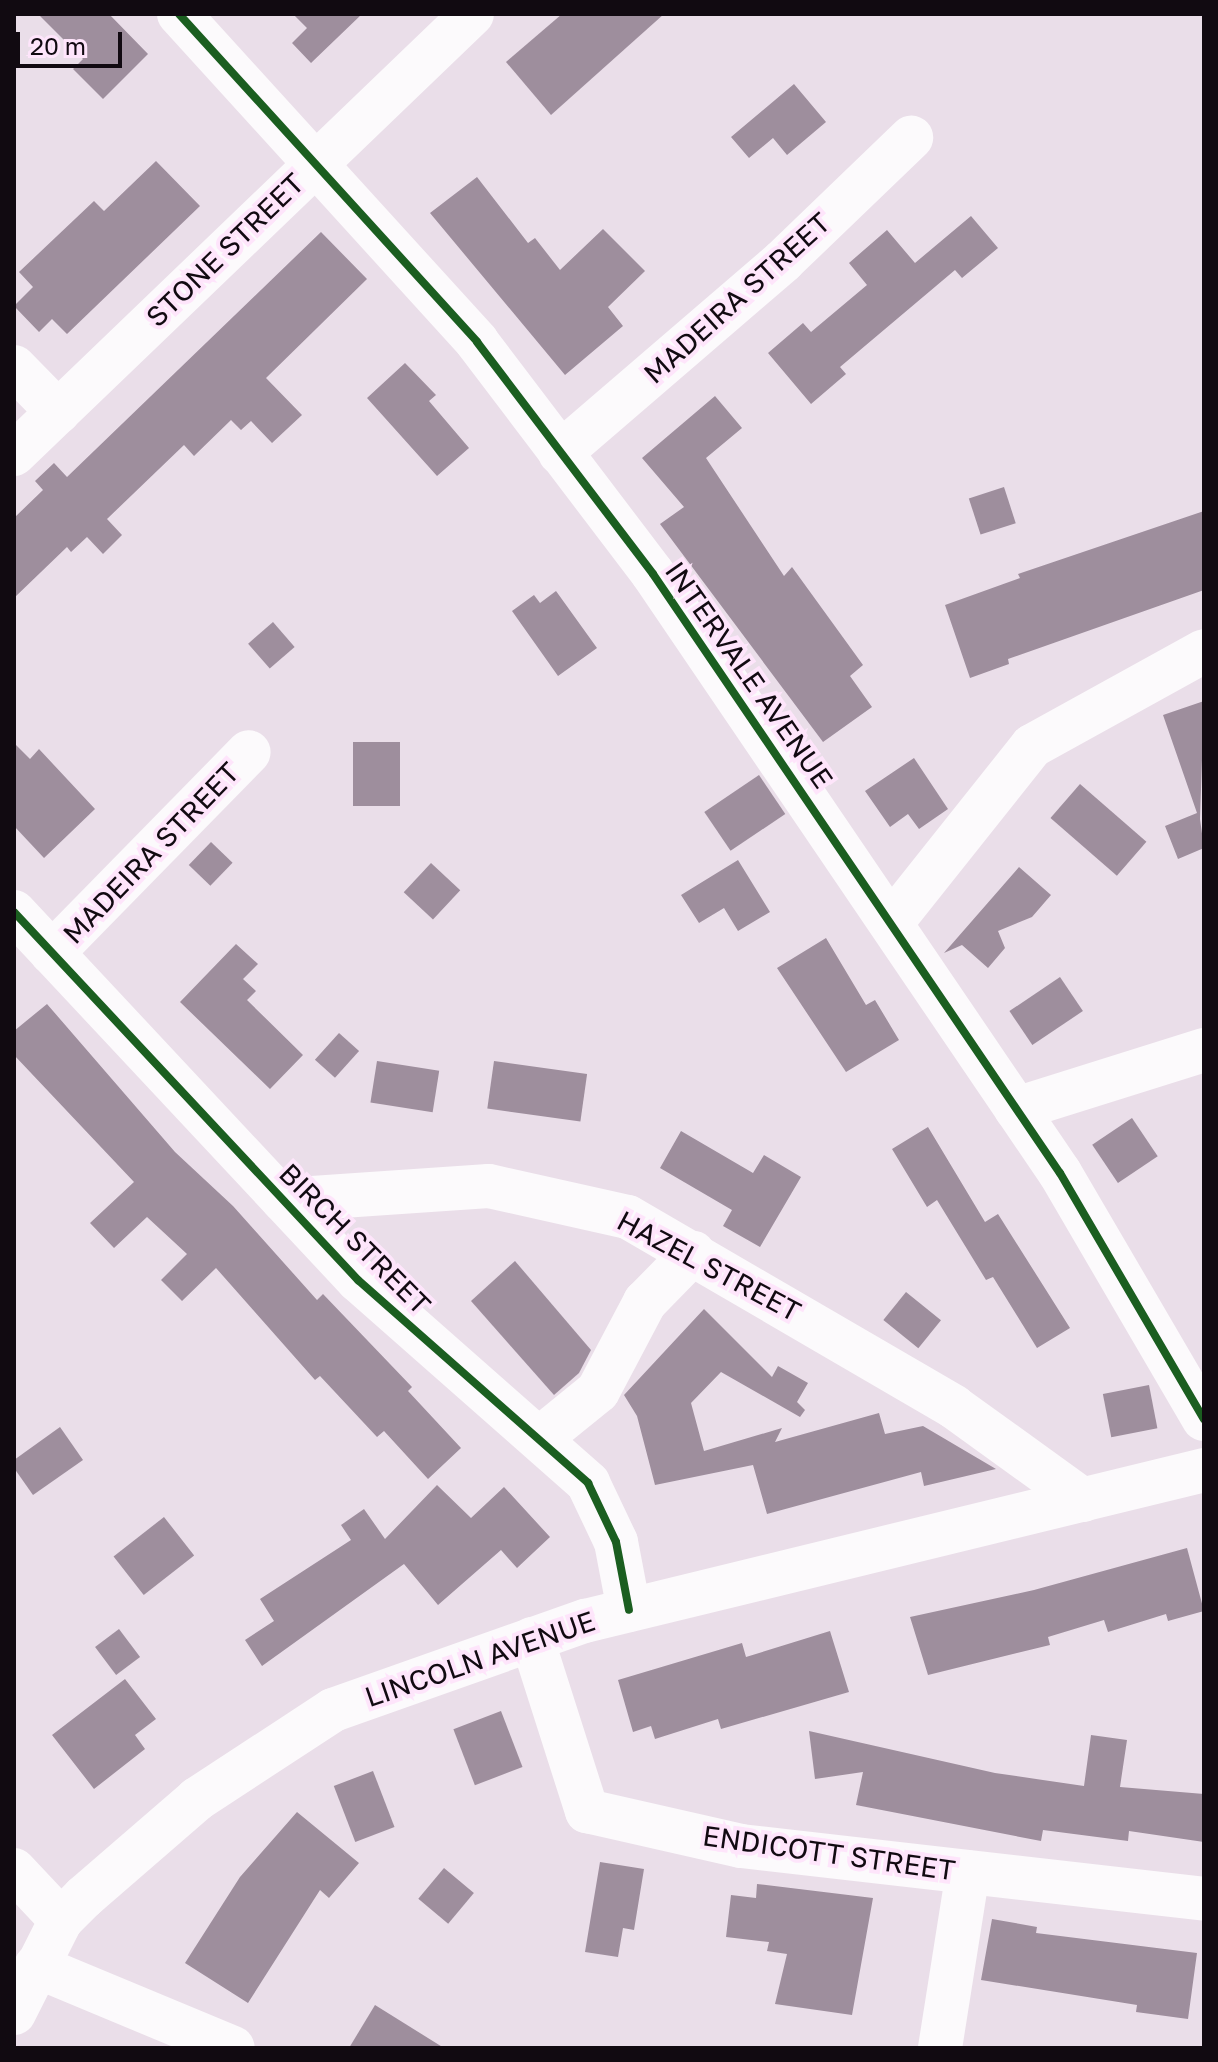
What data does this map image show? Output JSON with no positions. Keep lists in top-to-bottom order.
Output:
{
  "streets": {
    "street": [
      "STONE STREET",
      "MADEIRA STREET",
      "INTERVALE AVENUE",
      "BIRCH STREET",
      "HAZEL STREET",
      "LINCOLN AVENUE",
      "ENDICOTT STREET"
    ]
  },
  "crossings": [
    ["STONE STREET", "INTERVALE AVENUE"],
    ["MADEIRA STREET", "INTERVALE AVENUE"],
    ["MADEIRA STREET", "BIRCH STREET"],
    ["BIRCH STREET", "HAZEL STREET"],
    ["BIRCH STREET", "LINCOLN AVENUE"],
    ["HAZEL STREET", "LINCOLN AVENUE"],
    ["LINCOLN AVENUE", "ENDICOTT STREET"]
  ],
  "scale_bar": "20 m"
}
